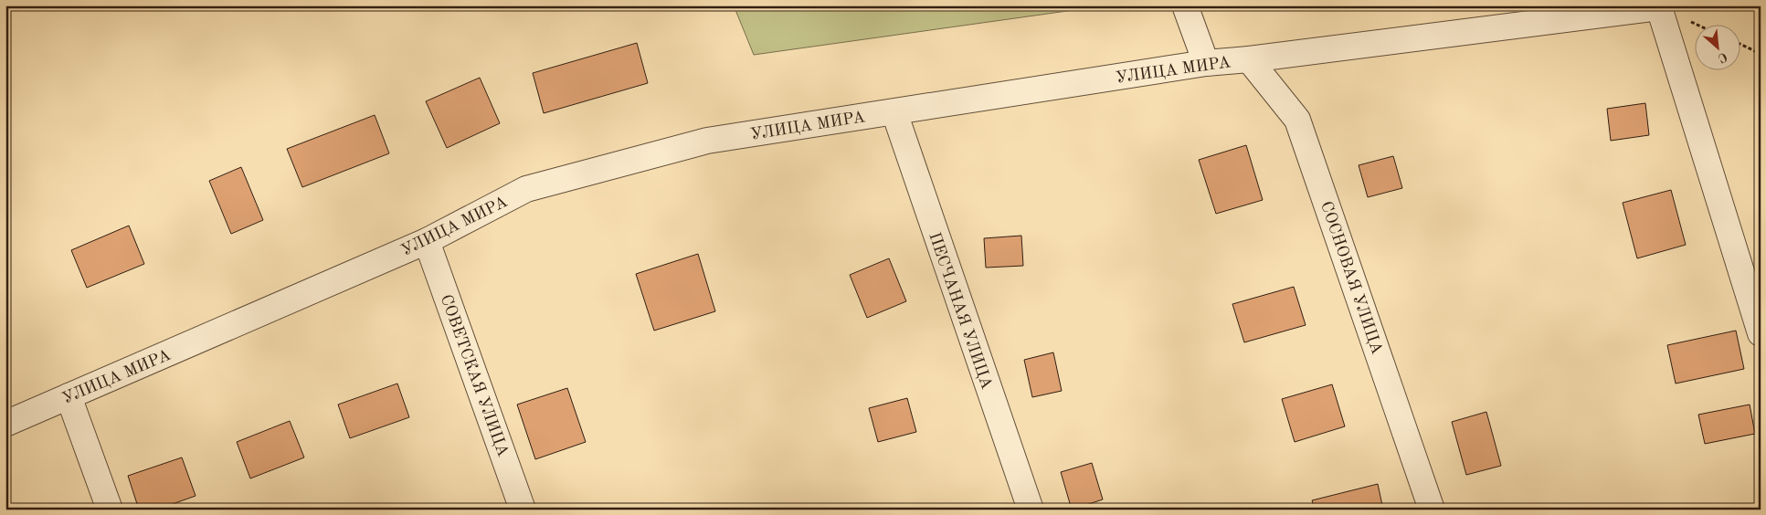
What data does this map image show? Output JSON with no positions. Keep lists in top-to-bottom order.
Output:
{
  "streets": {
    "street": [
      "УЛИЦА МИРА",
      "СОСНОВАЯ УЛИЦА",
      "ПЕСЧАНАЯ УЛИЦА",
      "СОВЕТСКАЯ УЛИЦА"
    ]
  },
  "crossings": [
    ["УЛИЦА МИРА", "СОСНОВАЯ УЛИЦА"],
    ["УЛИЦА МИРА", "ПЕСЧАНАЯ УЛИЦА"],
    ["УЛИЦА МИРА", "СОВЕТСКАЯ УЛИЦА"]
  ],
  "north": "bottom right"
}
